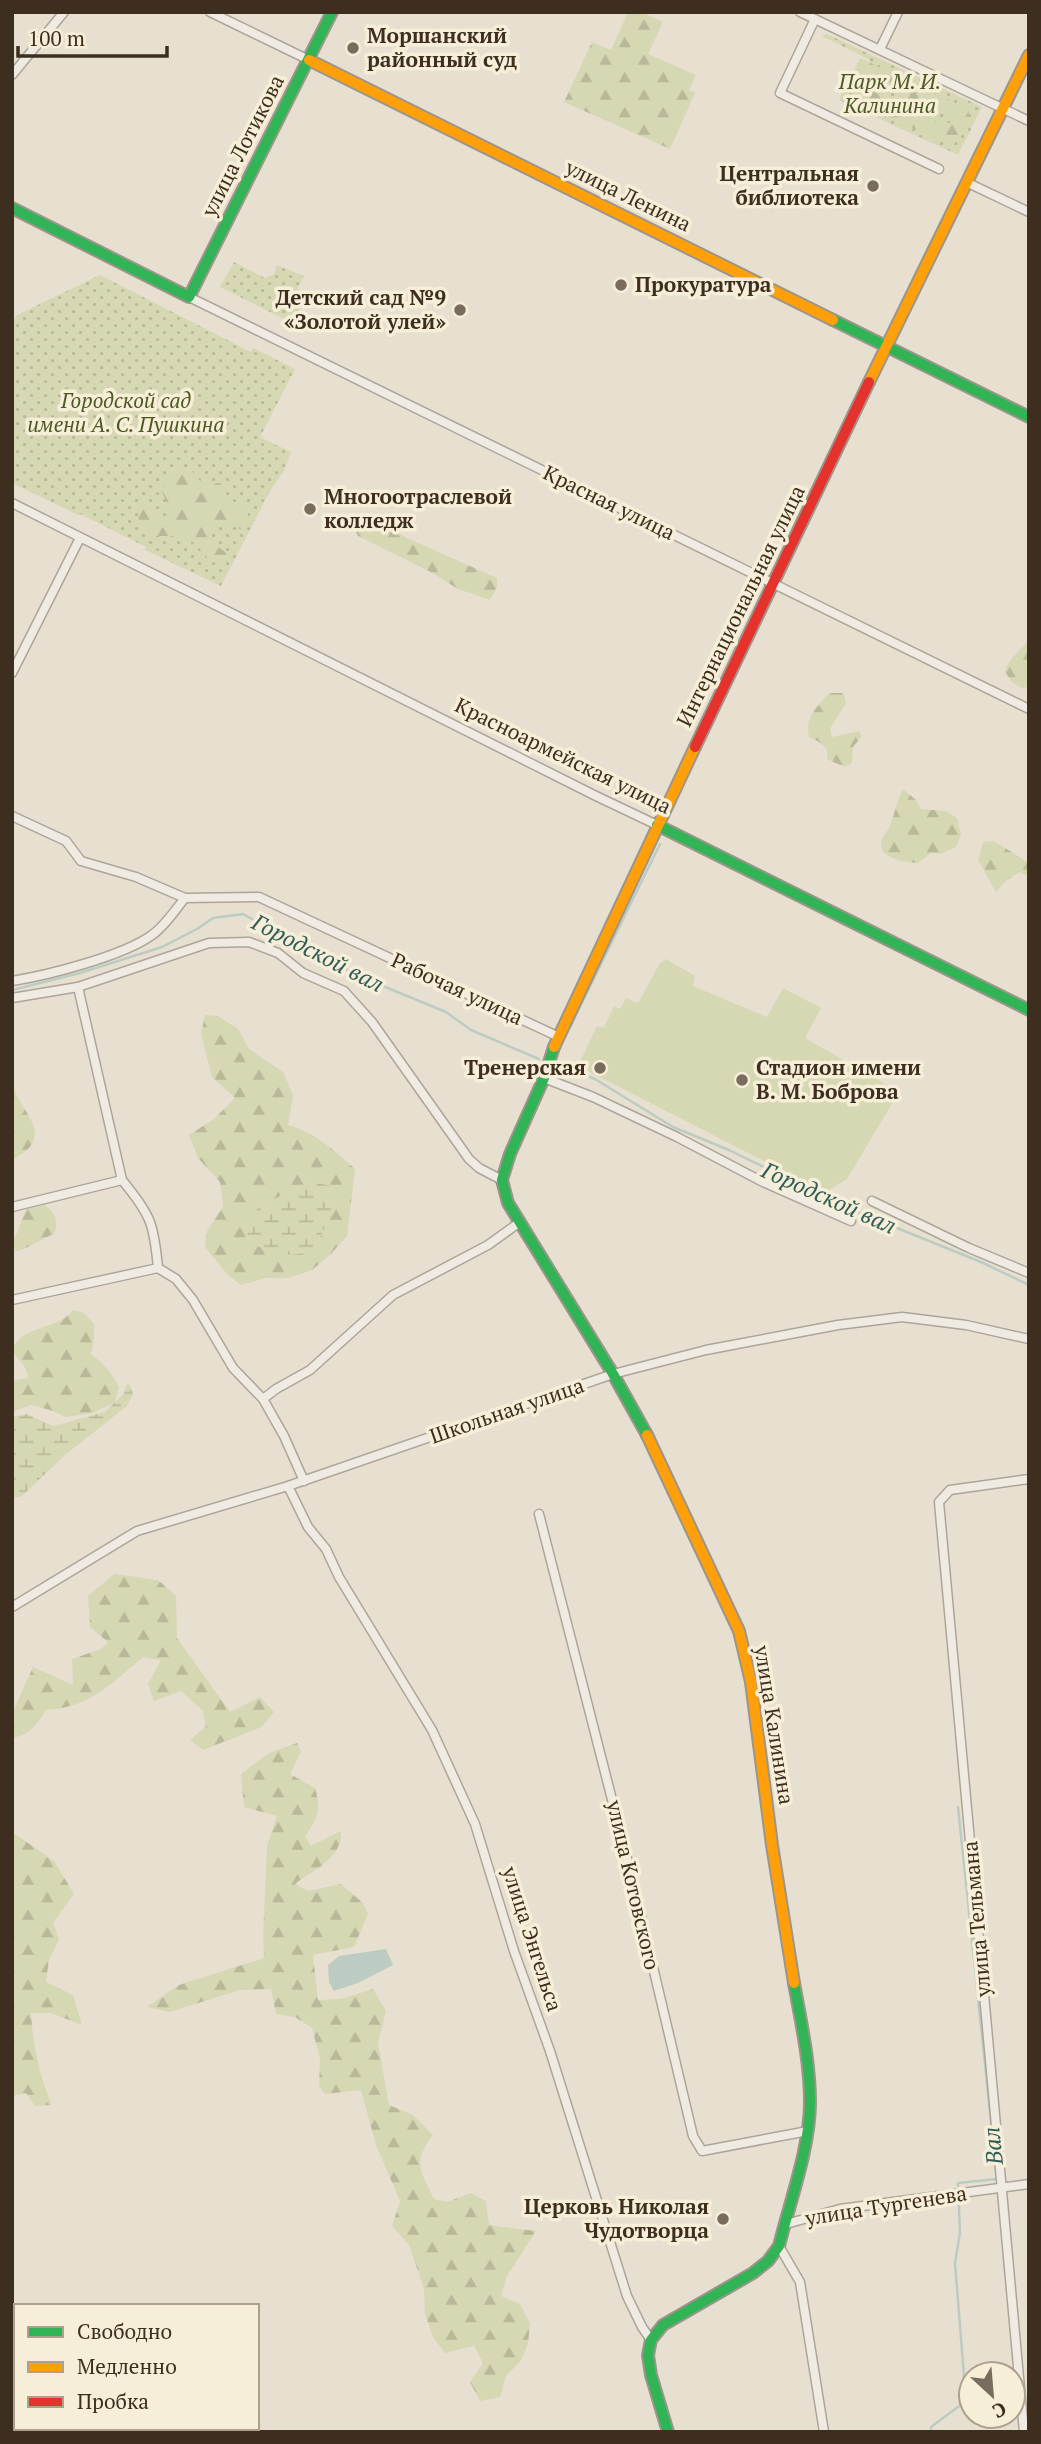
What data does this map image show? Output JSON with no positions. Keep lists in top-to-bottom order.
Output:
{
  "streets": {
    "street": [
      "улица Лотикова",
      "улица Ленина",
      "Красная улица",
      "Интернациональная улица",
      "Красноармейская улица",
      "Рабочая улица",
      "Школьная улица",
      "улица Калинина",
      "улица Котовского",
      "улица Тельмана",
      "улица Энгельса",
      "улица Тургенева"
    ]
  },
  "crossings": [
    ["улица Лотикова", "улица Ленина"],
    ["улица Лотикова", "Красная улица"],
    ["улица Ленина", "Интернациональная улица"],
    ["Красная улица", "Интернациональная улица"],
    ["Интернациональная улица", "Красноармейская улица"],
    ["Интернациональная улица", "Рабочая улица"],
    ["Интернациональная улица", "улица Калинина"],
    ["Школьная улица", "улица Калинина"],
    ["Школьная улица", "улица Энгельса"],
    ["улица Калинина", "улица Котовского"],
    ["улица Калинина", "улица Энгельса"],
    ["улица Калинина", "улица Тургенева"],
    ["улица Тельмана", "улица Тургенева"]
  ],
  "water": ["Городской вал", "Вал"],
  "parks": ["Парк М. И. Калинина", "Городской сад имени А. С. Пушкина"],
  "places": [
    "Моршанский районный суд",
    "Центральная библиотека",
    "Прокуратура",
    "Детский сад №9 «Золотой улей»",
    "Многоотраслевой колледж",
    "Тренерская",
    "Стадион имени В. М. Боброва",
    "Церковь Николая Чудотворца"
  ],
  "legend": ["Свободно", "Медленно", "Пробка"],
  "scale_bar": "100 m",
  "north": "bottom right"
}
